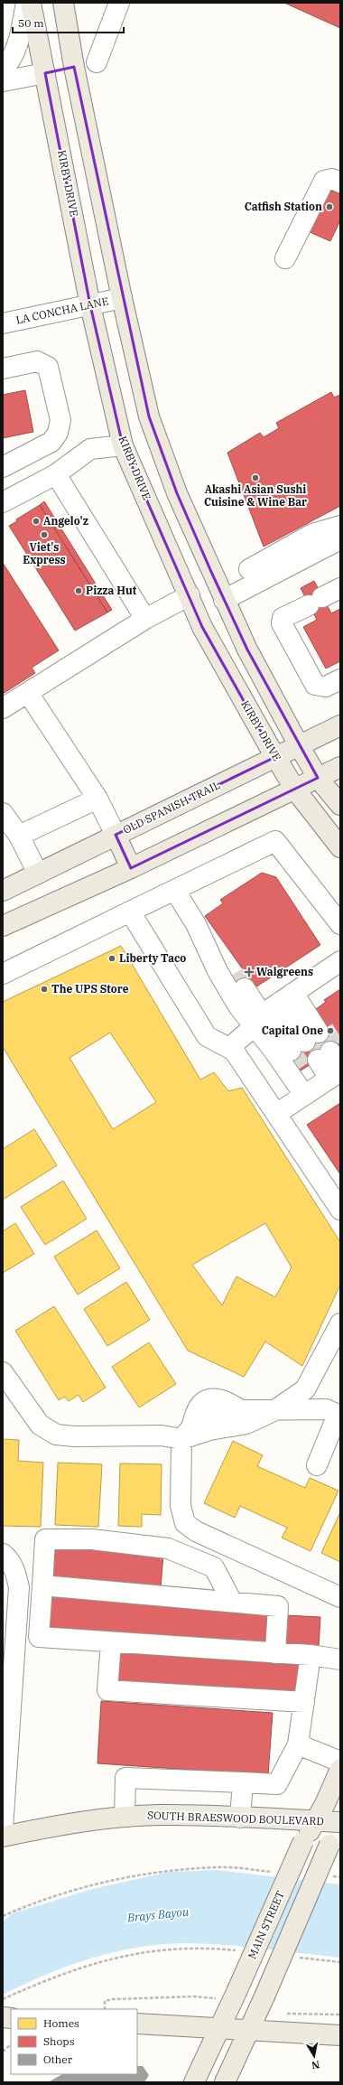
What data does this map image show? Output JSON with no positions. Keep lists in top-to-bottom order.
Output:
{
  "streets": {
    "main road": [
      "KIRBY DRIVE",
      "OLD SPANISH TRAIL",
      "SOUTH BRAESWOOD BOULEVARD",
      "MAIN STREET"
    ],
    "street": ["LA CONCHA LANE"]
  },
  "crossings": [
    ["KIRBY DRIVE", "LA CONCHA LANE"],
    ["KIRBY DRIVE", "OLD SPANISH TRAIL"],
    ["SOUTH BRAESWOOD BOULEVARD", "MAIN STREET"]
  ],
  "water": ["Brays Bayou"],
  "places": {
    "other": [
      "Catfish Station",
      "Akashi Asian Sushi Cuisine & Wine Bar",
      "Angelo'z",
      "Viet's Express",
      "Pizza Hut",
      "Liberty Taco",
      "The UPS Store",
      "Capital One"
    ],
    "health": ["Walgreens"]
  },
  "legend": ["Homes", "Shops", "Other"],
  "scale_bar": "50 m",
  "north": "bottom"
}
